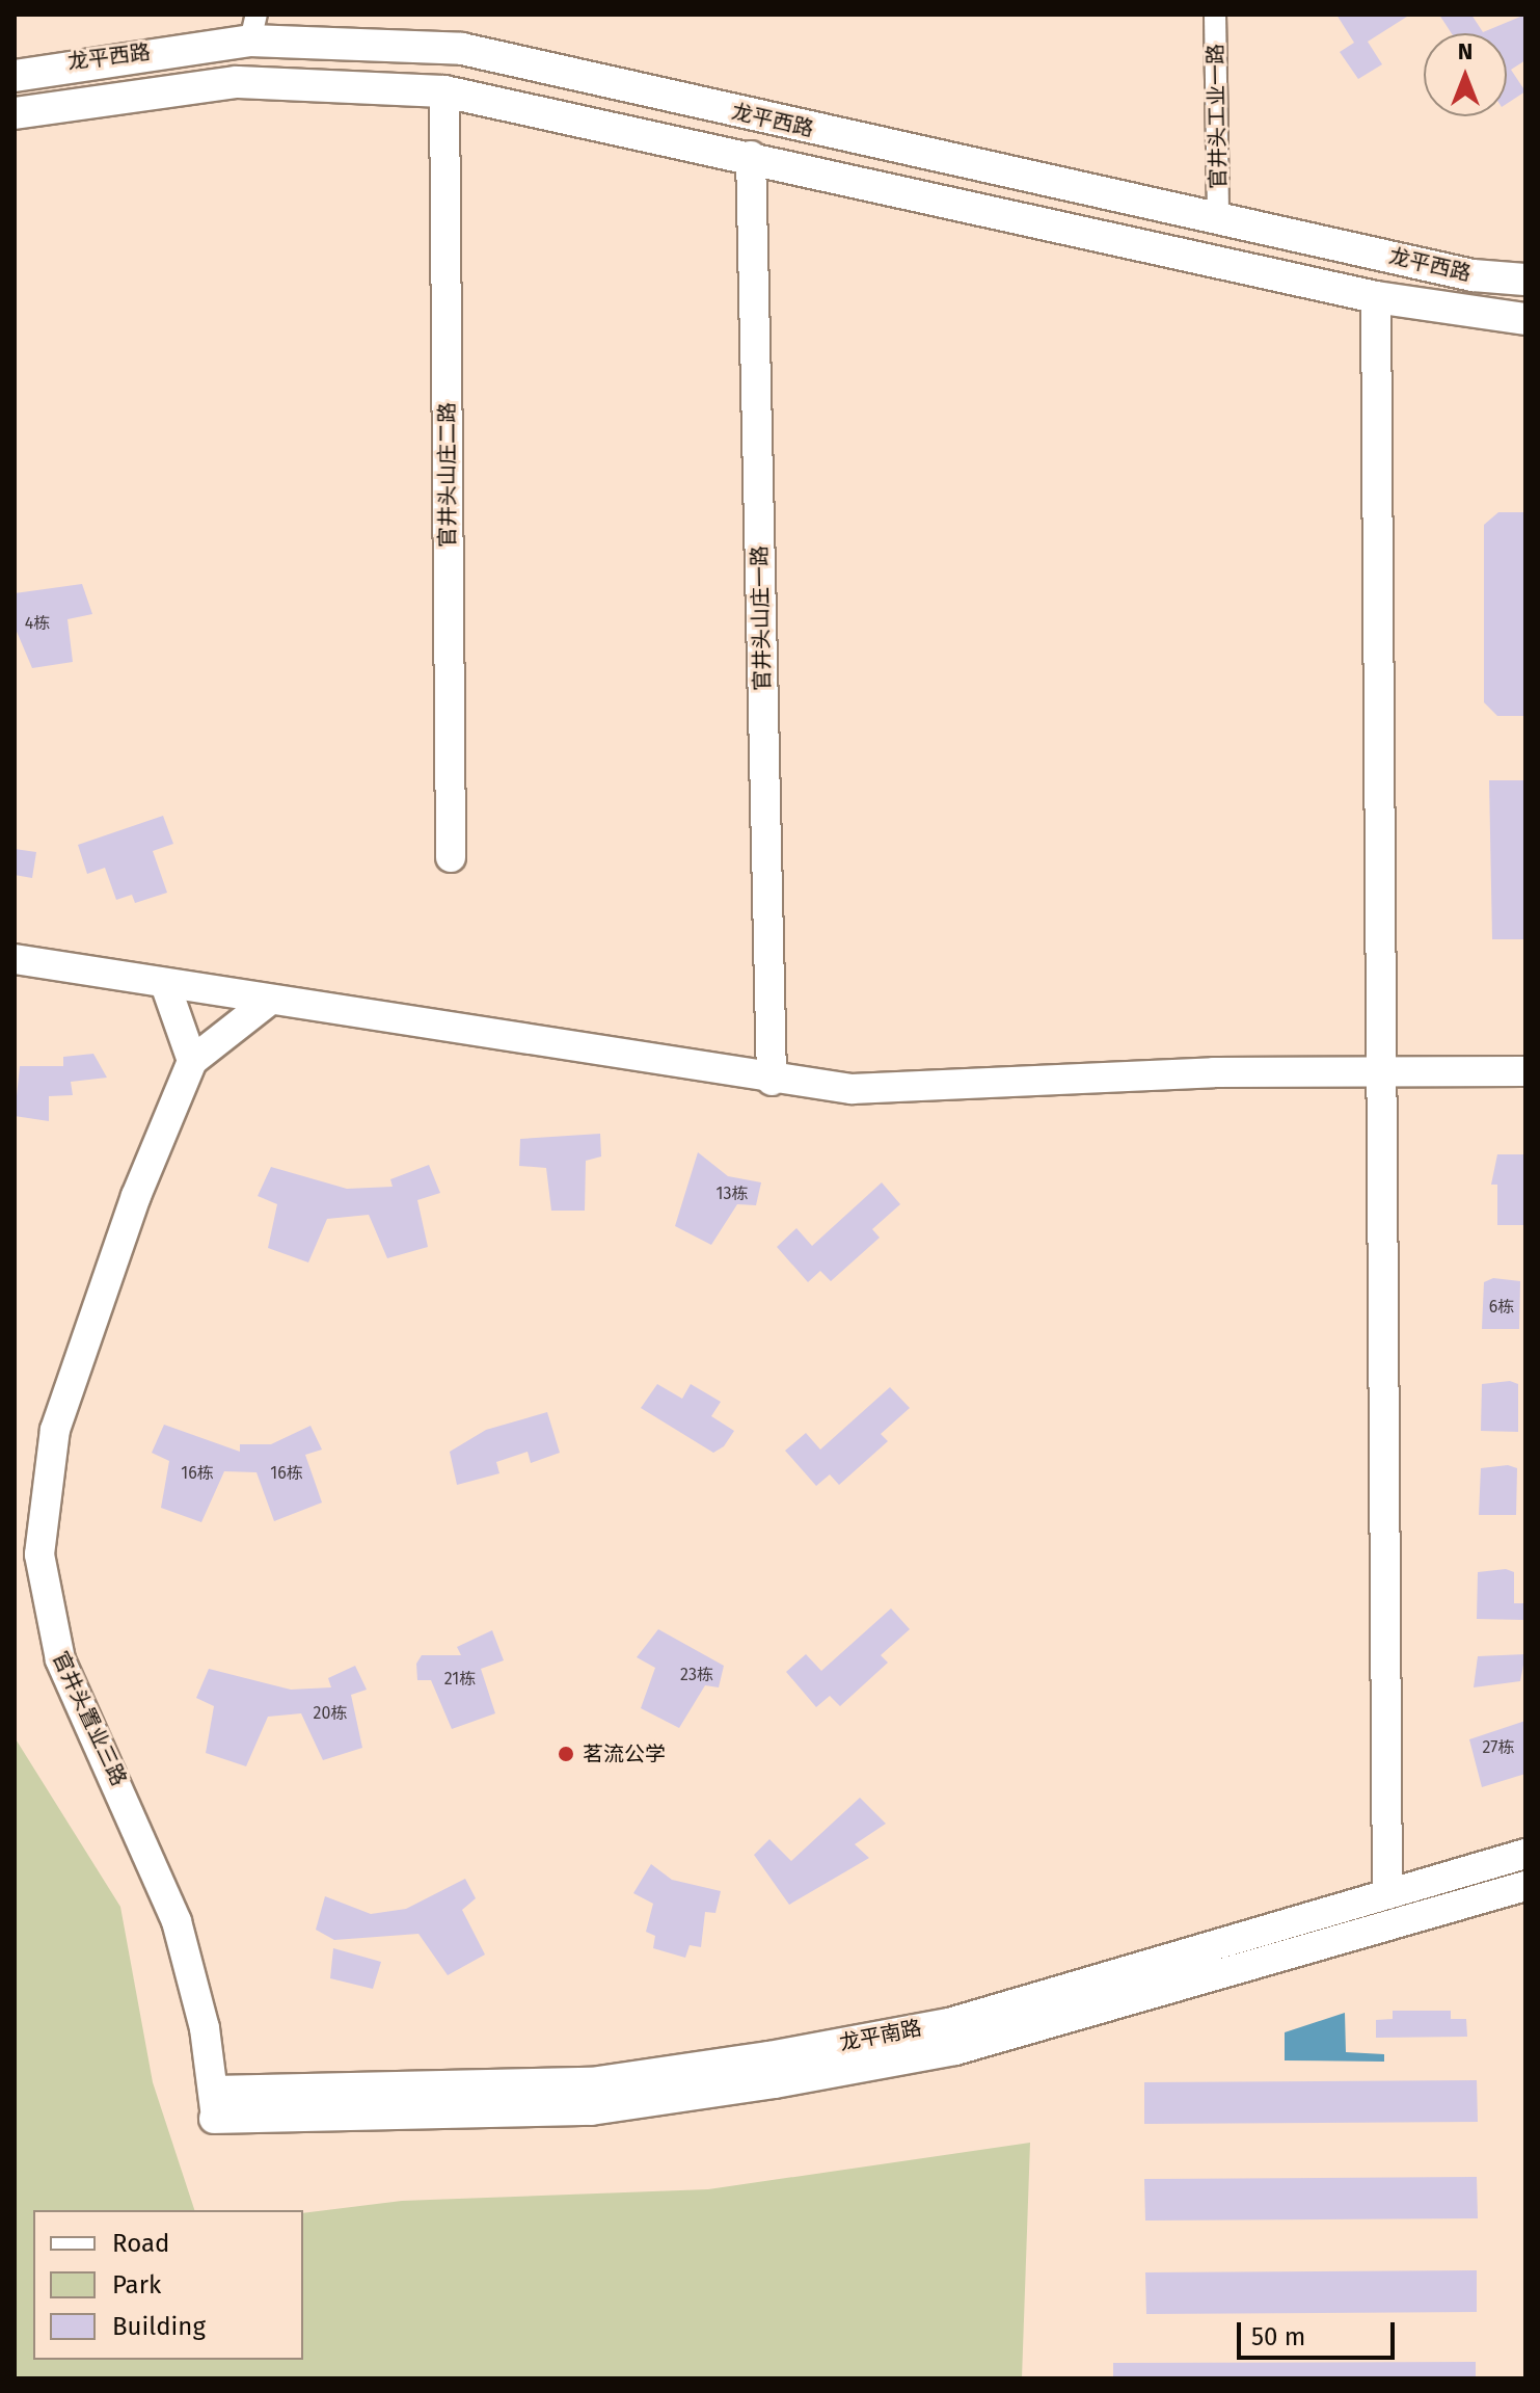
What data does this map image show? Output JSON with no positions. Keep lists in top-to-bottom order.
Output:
{
  "streets": {
    "main road": ["龙平西路"],
    "street": [
      "官井头工业一路",
      "官井头山庄二路",
      "官井头山庄一路",
      "官井头置业三路",
      "龙平南路"
    ]
  },
  "crossings": [
    ["龙平西路", "官井头工业一路"],
    ["龙平西路", "官井头山庄二路"],
    ["龙平西路", "官井头山庄一路"],
    ["官井头置业三路", "龙平南路"]
  ],
  "places": ["茗流公学"],
  "house_numbers": [
    "4栋",
    "13栋",
    "6栋",
    "16栋",
    "16栋",
    "23栋",
    "21栋",
    "20栋",
    "27栋"
  ],
  "legend": ["Road", "Park", "Building"],
  "scale_bar": "50 m",
  "north": "top"
}
